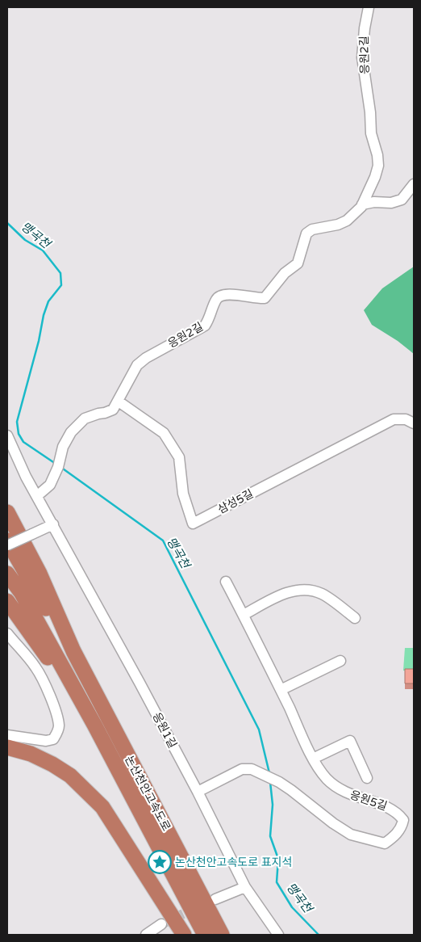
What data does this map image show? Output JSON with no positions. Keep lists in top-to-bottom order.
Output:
{
  "streets": {
    "highway": ["논산천안고속도로"],
    "street": [
      "응원2길",
      "삼성5길",
      "응원1길",
      "응원5길"
    ]
  },
  "crossings": [
    ["응원2길", "삼성5길"],
    ["응원2길", "응원1길"],
    ["응원1길", "응원5길"]
  ],
  "water": ["맹곡천"],
  "places": {
    "place": ["논산천안고속도로 표지석"]
  }
}
